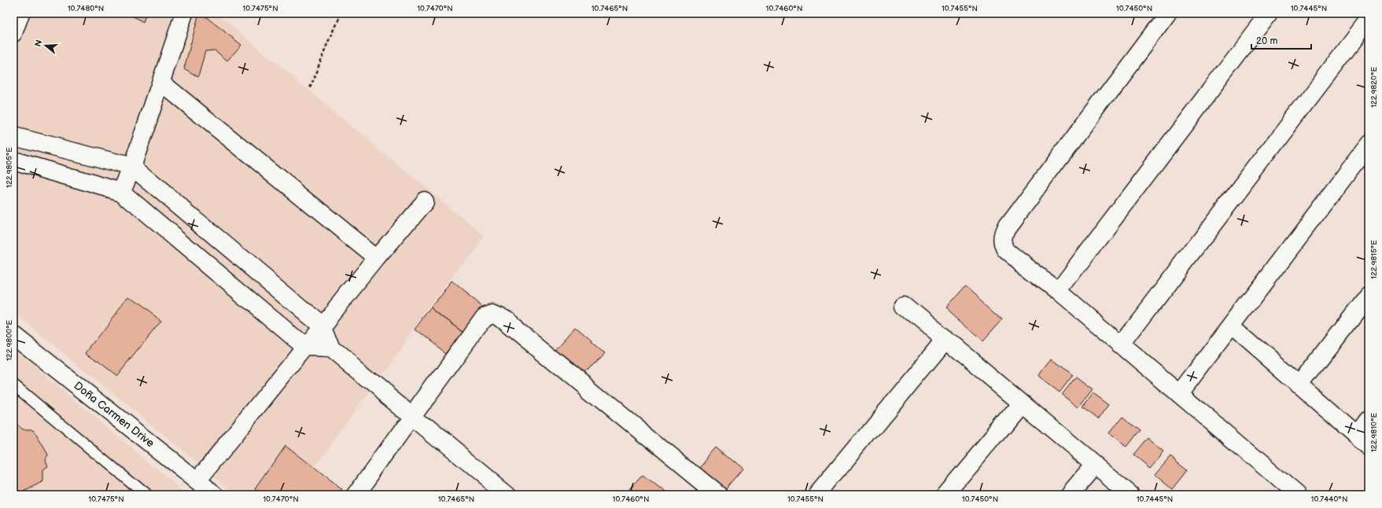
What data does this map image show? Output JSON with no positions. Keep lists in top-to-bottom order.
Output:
{
  "streets": {
    "street": ["Doña Carmen Drive"]
  },
  "scale_bar": "20 m",
  "north": "left",
  "coordinates": [
    "10.7480°N",
    "10.7475°N",
    "10.7470°N",
    "10.7465°N",
    "10.7460°N",
    "10.7455°N",
    "10.7450°N",
    "10.7445°N",
    "122.9820°E",
    "122.9805°E",
    "122.9815°E",
    "122.9800°E",
    "122.9810°E",
    "10.7440°N"
  ]
}
